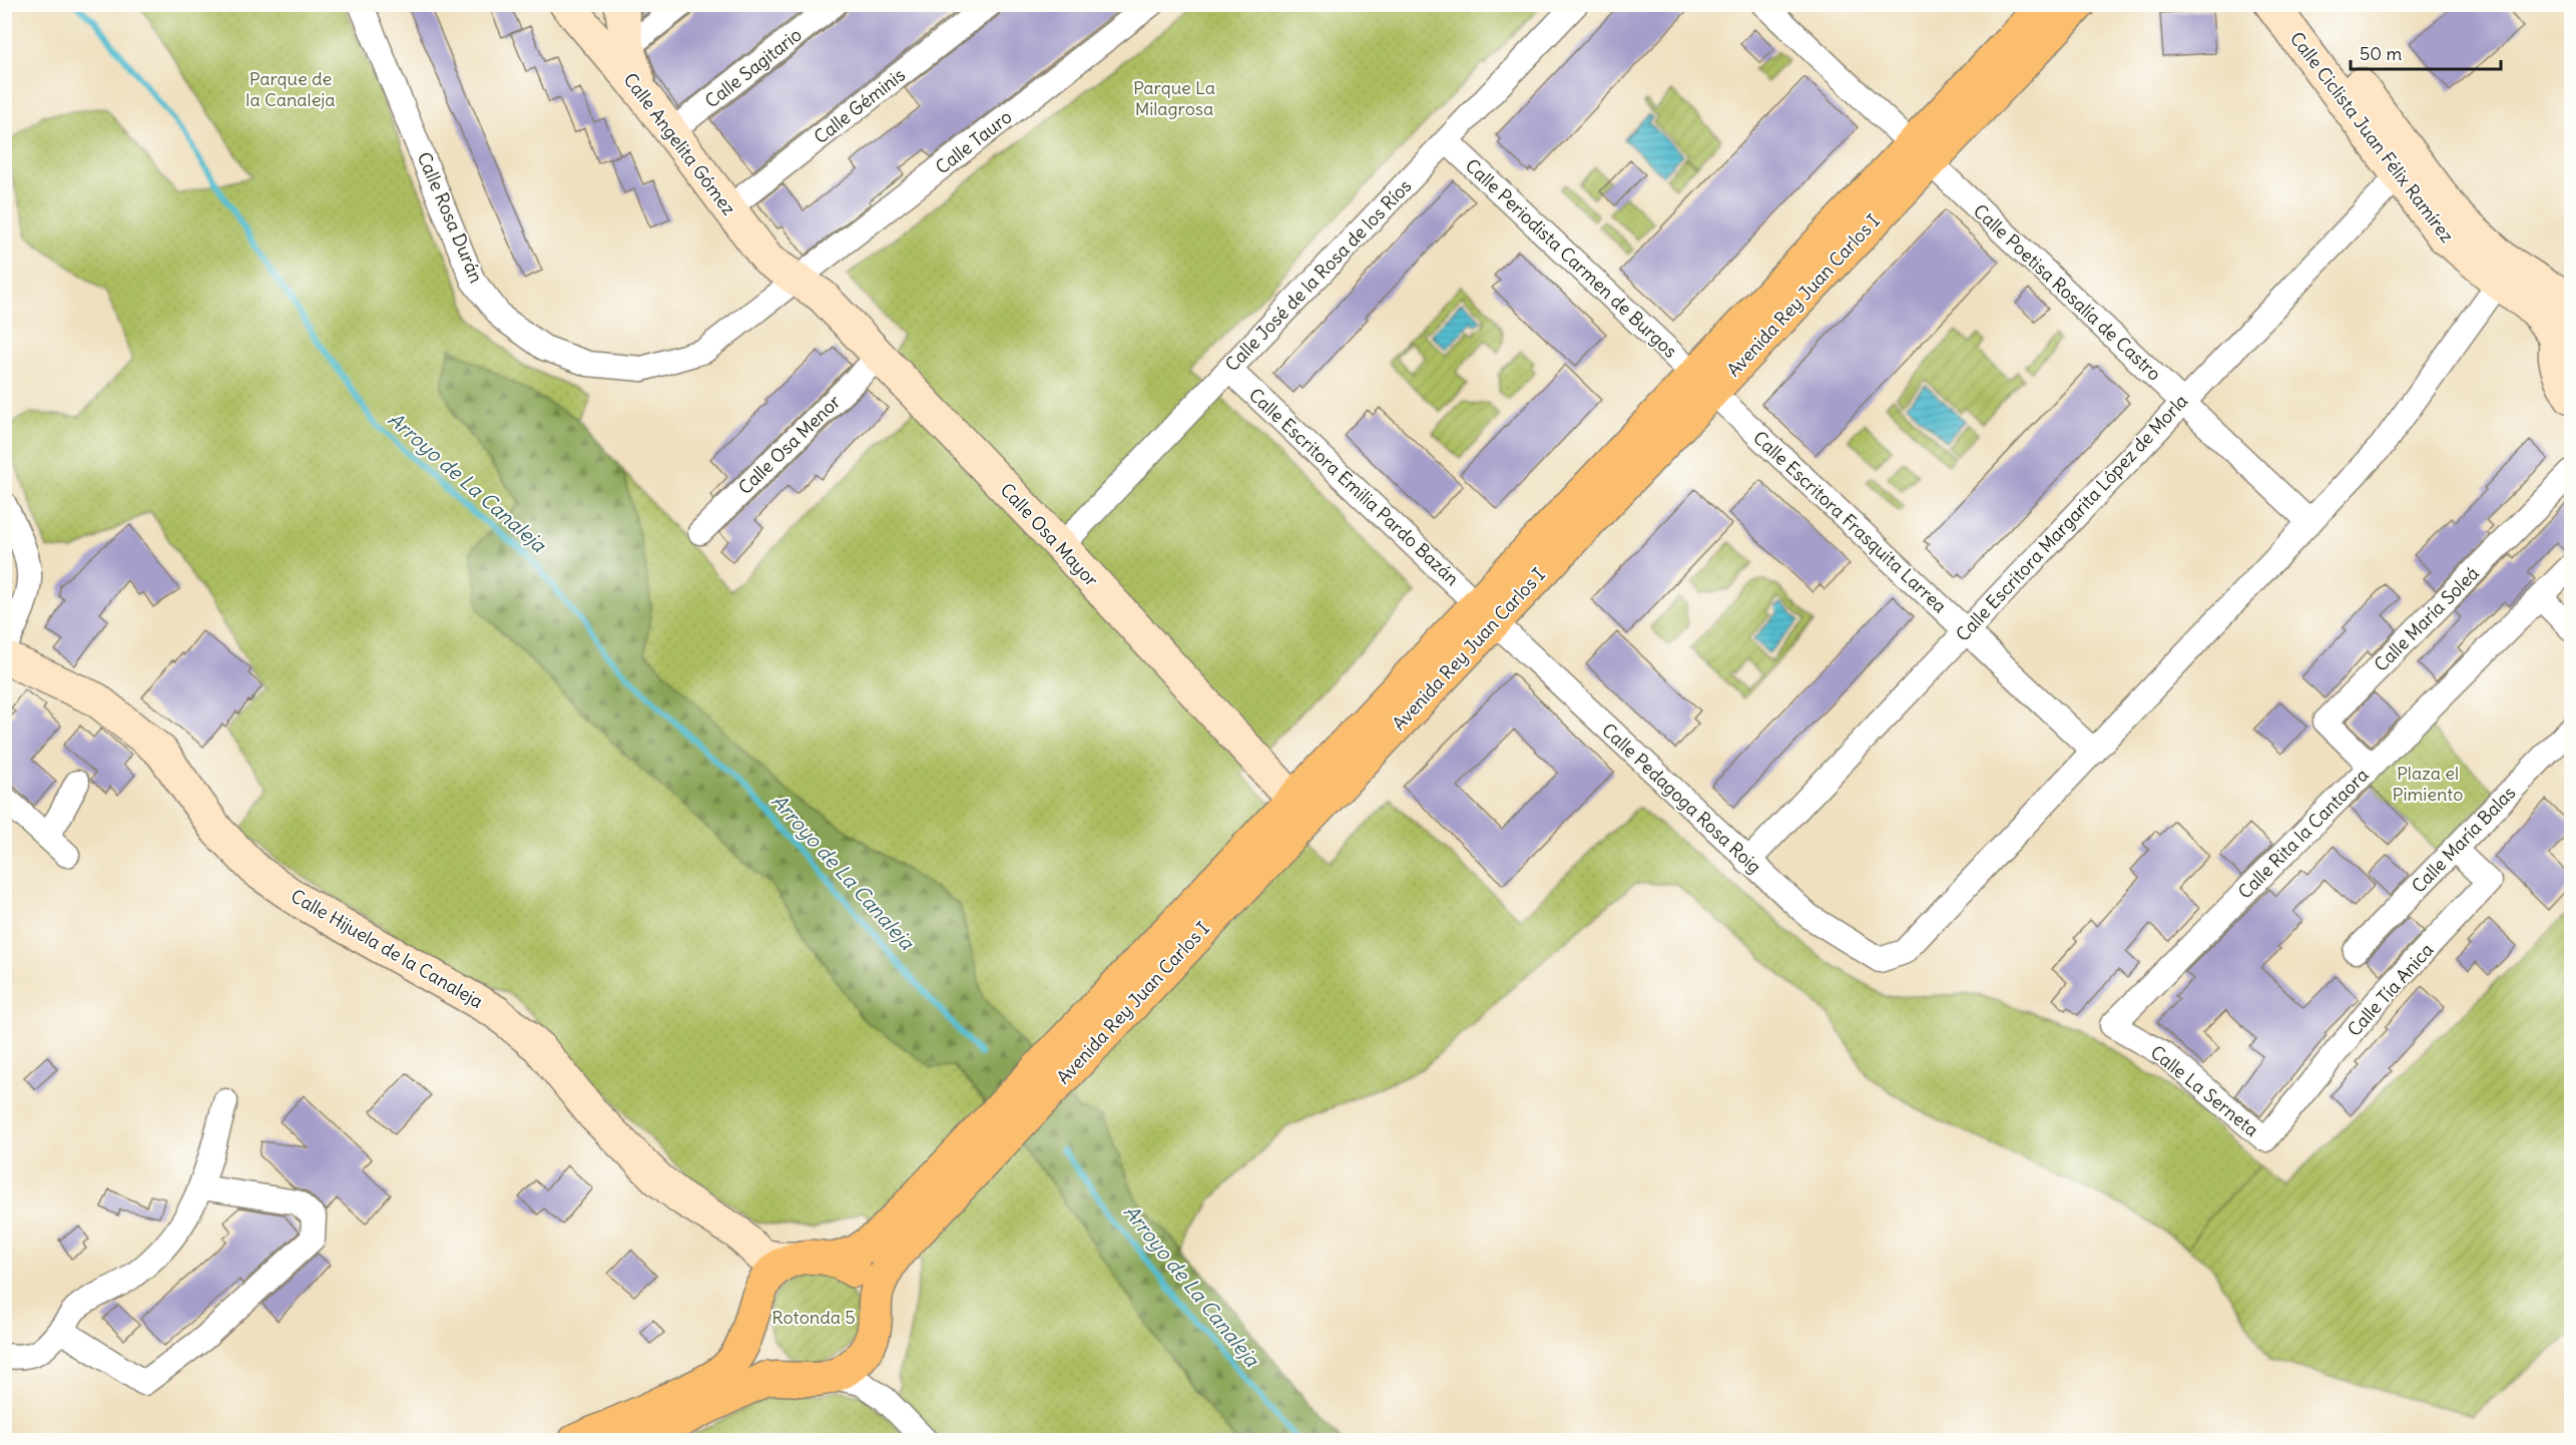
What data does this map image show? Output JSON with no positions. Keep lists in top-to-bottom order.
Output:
{
  "streets": {
    "main road": ["Avenida Rey Juan Carlos I"],
    "street": [
      "Calle Sagitario",
      "Calle Géminis",
      "Calle Ciclista Juan Félix Ramírez",
      "Calle Tauro",
      "Calle Angelita Gómez",
      "Calle Rosa Durán",
      "Calle Periodista Carmen de Burgos",
      "Calle José de la Rosa de los Ríos",
      "Calle Poetisa Rosalía de Castro",
      "Calle Osa Menor",
      "Calle Escritora Emilia Pardo Bazán",
      "Calle Escritora Margarita López de Morla",
      "Calle Escritora Frasquita Larrea",
      "Calle Osa Mayor",
      "Calle María Soleá",
      "Calle Pedagoga Rosa Roig",
      "Calle Rita la Cantaora",
      "Calle María Balas",
      "Calle Hijuela de la Canaleja",
      "Calle Tía Anica",
      "Calle La Serneta"
    ]
  },
  "crossings": [
    ["Calle Sagitario", "Calle Angelita Gómez"],
    ["Calle Géminis", "Calle Angelita Gómez"],
    ["Calle Ciclista Juan Félix Ramírez", "Calle Escritora Margarita López de Morla"],
    ["Calle Tauro", "Calle Angelita Gómez"],
    ["Calle Tauro", "Calle Rosa Durán"],
    ["Calle Tauro", "Calle Osa Mayor"],
    ["Calle Angelita Gómez", "Calle Rosa Durán"],
    ["Calle Angelita Gómez", "Calle Osa Mayor"],
    ["Calle Rosa Durán", "Calle Osa Mayor"],
    ["Calle Periodista Carmen de Burgos", "Calle José de la Rosa de los Ríos"],
    ["Calle Periodista Carmen de Burgos", "Avenida Rey Juan Carlos I"],
    ["Calle Periodista Carmen de Burgos", "Calle Escritora Frasquita Larrea"],
    ["Calle José de la Rosa de los Ríos", "Calle Escritora Emilia Pardo Bazán"],
    ["Calle José de la Rosa de los Ríos", "Calle Osa Mayor"],
    ["Calle Poetisa Rosalía de Castro", "Avenida Rey Juan Carlos I"],
    ["Calle Poetisa Rosalía de Castro", "Calle Escritora Margarita López de Morla"],
    ["Avenida Rey Juan Carlos I", "Calle Escritora Emilia Pardo Bazán"],
    ["Avenida Rey Juan Carlos I", "Calle Escritora Frasquita Larrea"],
    ["Avenida Rey Juan Carlos I", "Calle Osa Mayor"],
    ["Avenida Rey Juan Carlos I", "Calle Pedagoga Rosa Roig"],
    ["Avenida Rey Juan Carlos I", "Calle Hijuela de la Canaleja"],
    ["Calle Osa Menor", "Calle Osa Mayor"],
    ["Calle Escritora Emilia Pardo Bazán", "Calle Pedagoga Rosa Roig"],
    ["Calle Escritora Margarita López de Morla", "Calle Escritora Frasquita Larrea"],
    ["Calle Escritora Margarita López de Morla", "Calle Pedagoga Rosa Roig"],
    ["Calle Escritora Frasquita Larrea", "Calle Pedagoga Rosa Roig"],
    ["Calle María Soleá", "Calle Rita la Cantaora"],
    ["Calle Rita la Cantaora", "Calle La Serneta"],
    ["Calle María Balas", "Calle Tía Anica"],
    ["Calle Tía Anica", "Calle La Serneta"]
  ],
  "water": ["Arroyo de La Canaleja"],
  "parks": [
    "Parque de la Canaleja",
    "Parque La Milagrosa",
    "Plaza el Pimiento",
    "Rotonda 5"
  ],
  "scale_bar": "50 m"
}
